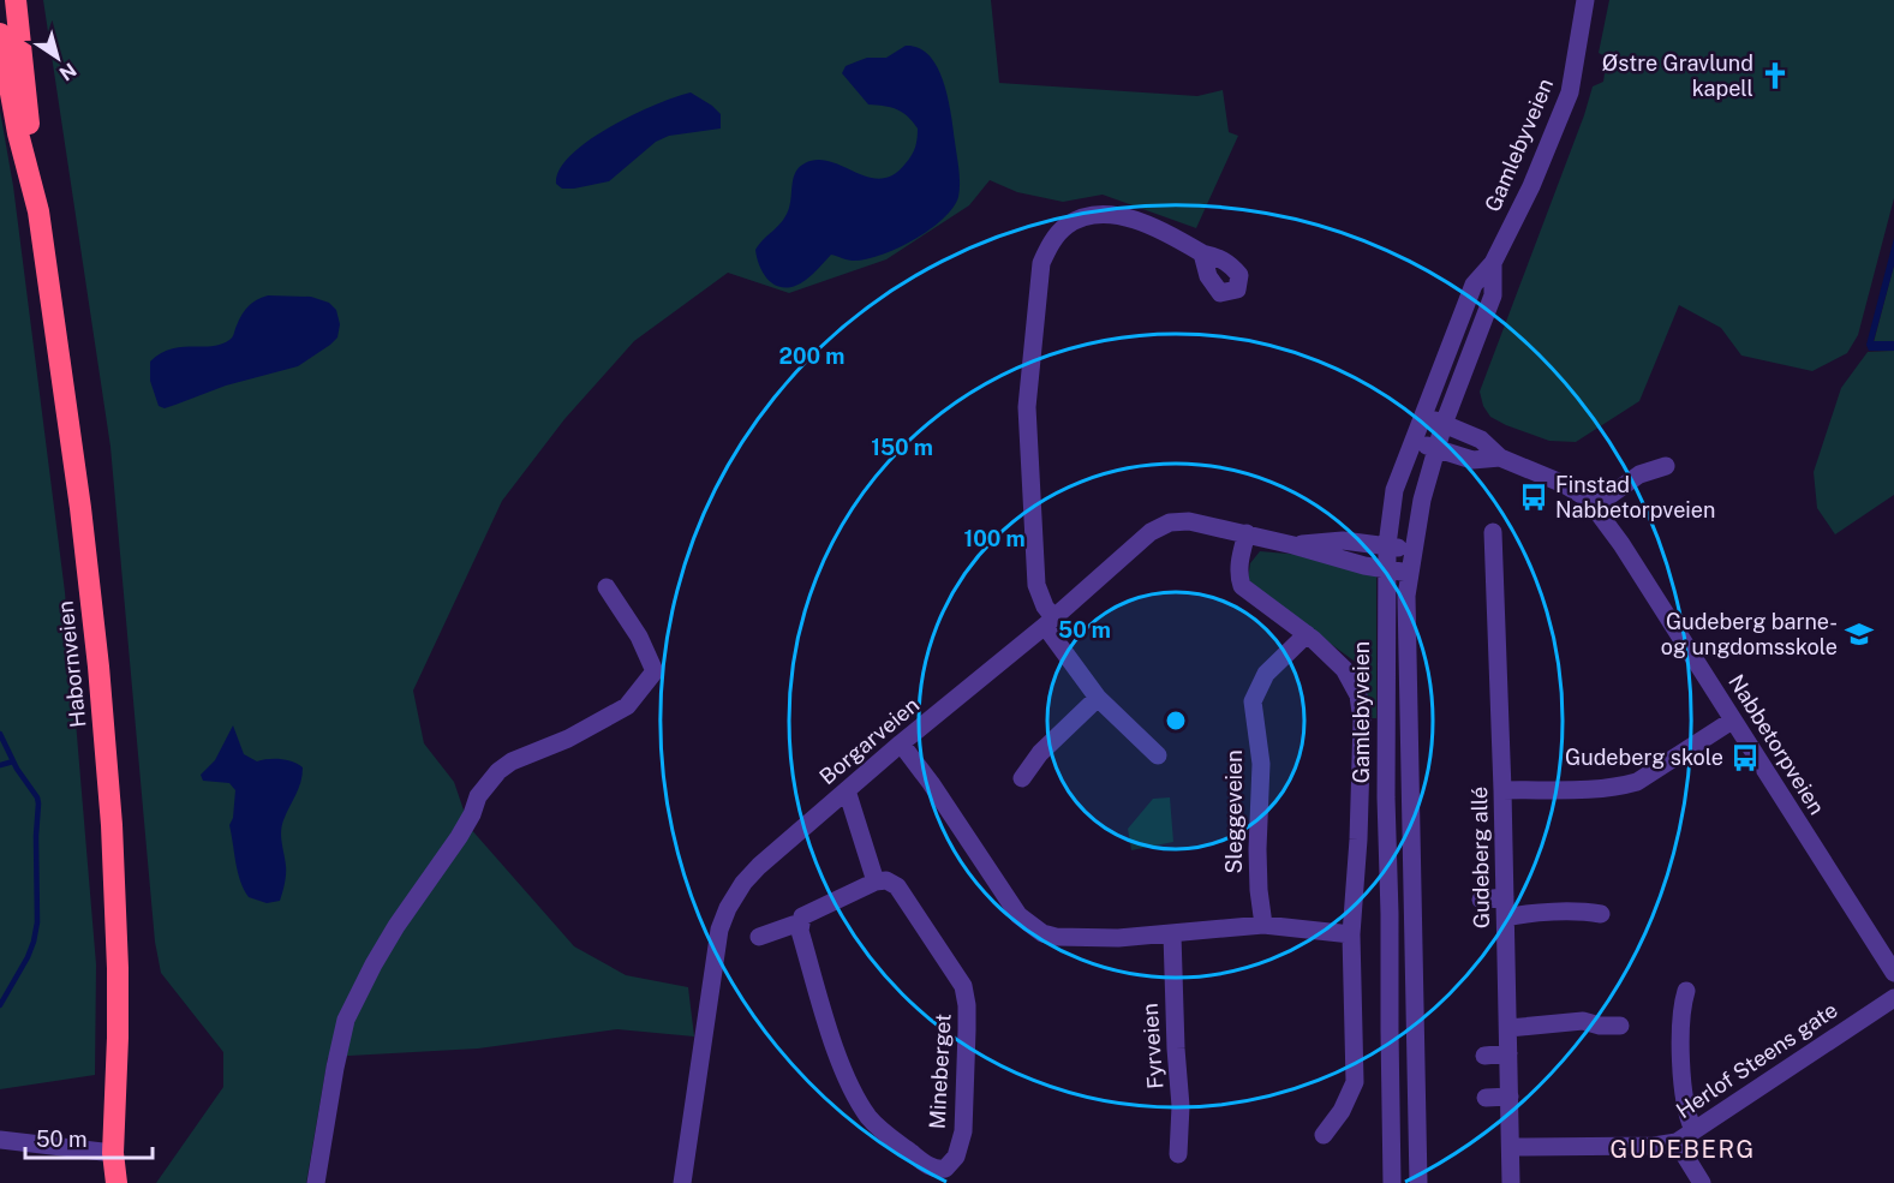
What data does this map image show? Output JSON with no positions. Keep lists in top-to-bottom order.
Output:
{
  "streets": {
    "highway": ["Habornveien"],
    "street": [
      "Gamlebyveien",
      "Borgarveien",
      "Nabbetorpveien",
      "Sleggeveien",
      "Gudeberg allé",
      "Fyrveien",
      "Herlof Steens gate",
      "Mineberget"
    ]
  },
  "crossings": [
    ["Gamlebyveien", "Borgarveien"],
    ["Gamlebyveien", "Nabbetorpveien"],
    ["Gudeberg allé", "Herlof Steens gate"]
  ],
  "districts": ["GUDEBERG"],
  "places": {
    "church": ["Østre Gravlund kapell"],
    "bus stop": ["Finstad Nabbetorpveien", "Gudeberg skole"],
    "school or university": ["Gudeberg barne- og ungdomsskole"]
  },
  "scale_bar": "50 m",
  "north": "bottom right",
  "rings": [
    "200 m",
    "150 m",
    "100 m",
    "50 m"
  ]
}
